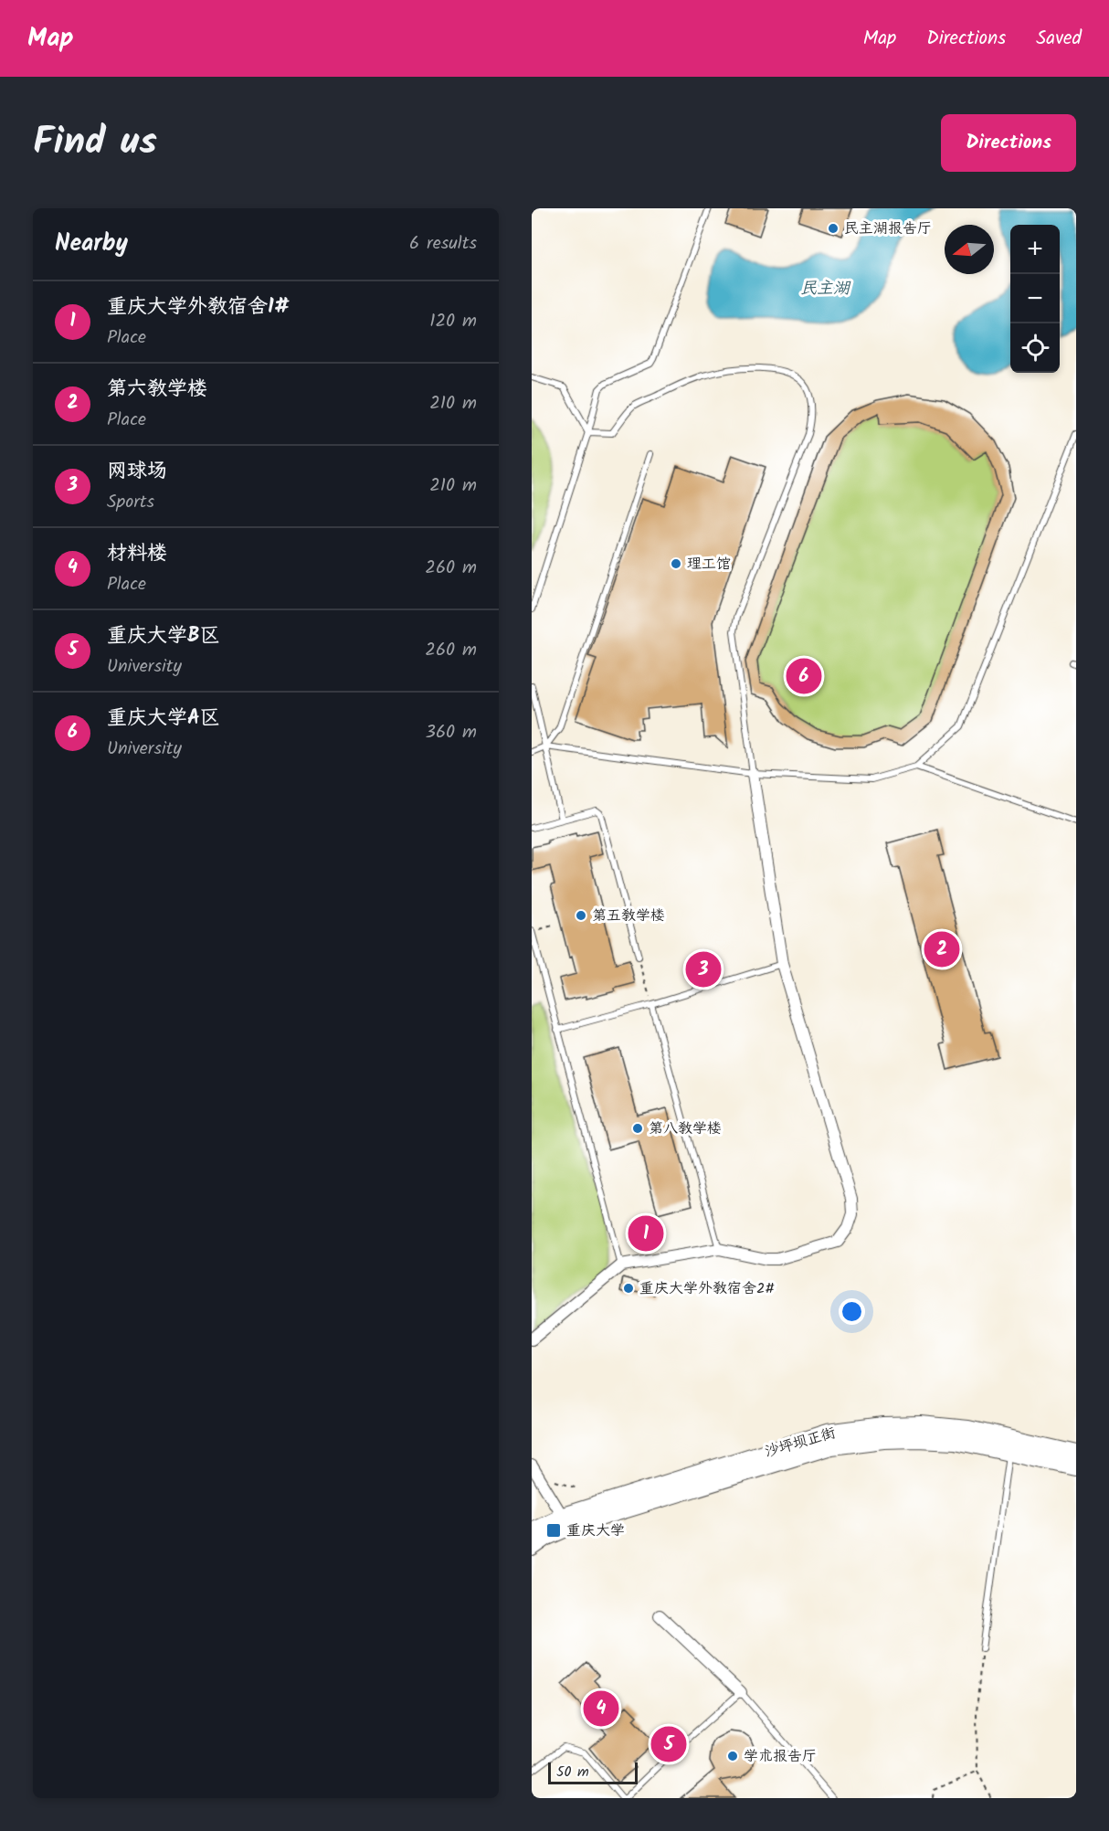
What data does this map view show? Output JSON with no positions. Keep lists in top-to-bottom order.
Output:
{
  "streets": {
    "main road": ["沙坪坝正街"]
  },
  "water": ["民主湖"],
  "places": {
    "other": [
      "民主湖报告厅",
      "理工馆",
      "第五教学楼",
      "第八教学楼",
      "重庆大学外教宿舍2#",
      "学术报告厅"
    ],
    "transit": ["重庆大学"]
  },
  "scale_bar": "50 m",
  "north": "left",
  "page": {
    "header": "Map",
    "nav": ["Map", "Directions", "Saved"],
    "title": "Find us",
    "buttons": "Directions",
    "heading": ["Nearby", "6 results"],
    "map_buttons": ["+", "−"],
    "list": [
      {
        "mark": "1",
        "name": "重庆大学外教宿舍1#",
        "note": "Place",
        "value": "120 m"
      },
      {
        "mark": "2",
        "name": "第六教学楼",
        "note": "Place",
        "value": "210 m"
      },
      {
        "mark": "3",
        "name": "网球场",
        "note": "Sports",
        "value": "210 m"
      },
      {
        "mark": "4",
        "name": "材料楼",
        "note": "Place",
        "value": "260 m"
      },
      {
        "mark": "5",
        "name": "重庆大学B区",
        "note": "University",
        "value": "260 m"
      },
      {
        "mark": "6",
        "name": "重庆大学A区",
        "note": "University",
        "value": "360 m"
      }
    ],
    "pins": [
      "6",
      "2",
      "3",
      "1",
      "4",
      "5"
    ],
    "scale": "50 m"
  }
}
